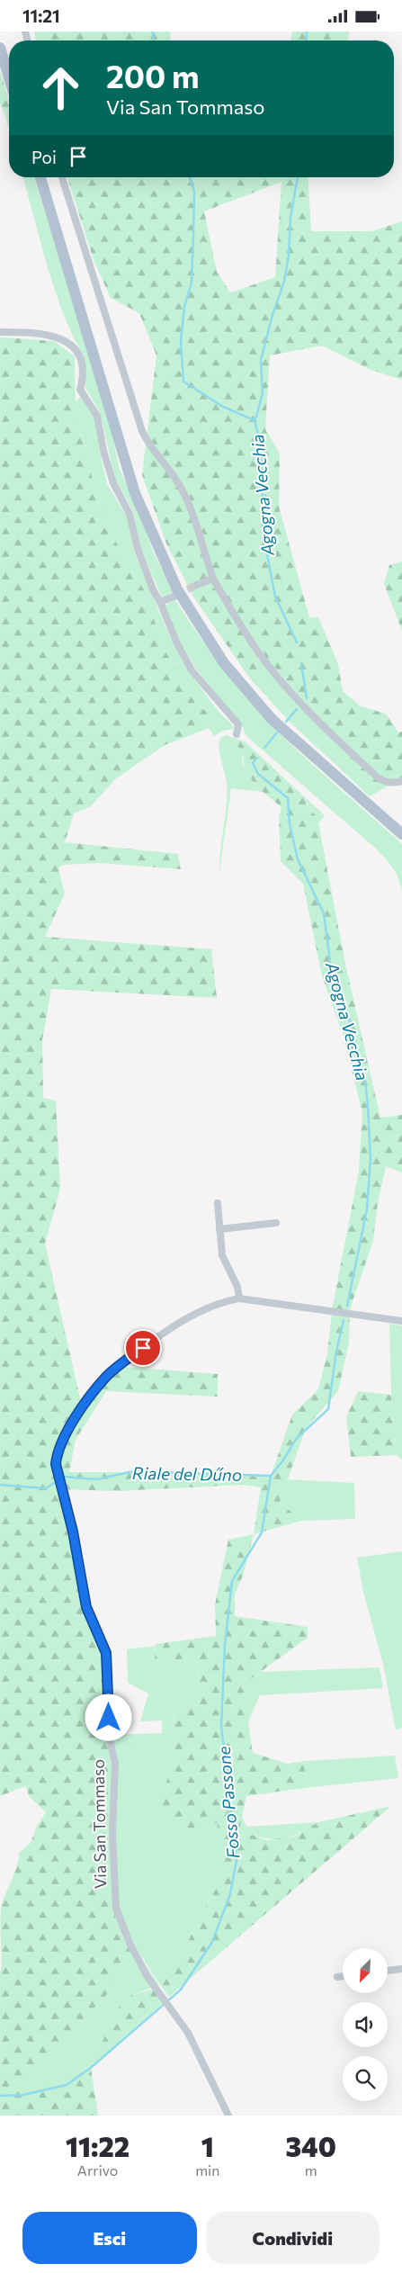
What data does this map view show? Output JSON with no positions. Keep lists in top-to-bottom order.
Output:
{
  "streets": {
    "street": ["Via San Tommaso"]
  },
  "water": ["Agogna Vecchia", "Riale del Dűno", "Fosso Passone"],
  "north": "bottom left",
  "page": {
    "status": "11:21",
    "turn": ["200 m", "Via San Tommaso"],
    "then": "Poi",
    "eta": [
      "11:22",
      "Arrivo",
      "1",
      "min",
      "340",
      "m"
    ],
    "buttons": ["Esci", "Condividi"]
  }
}
